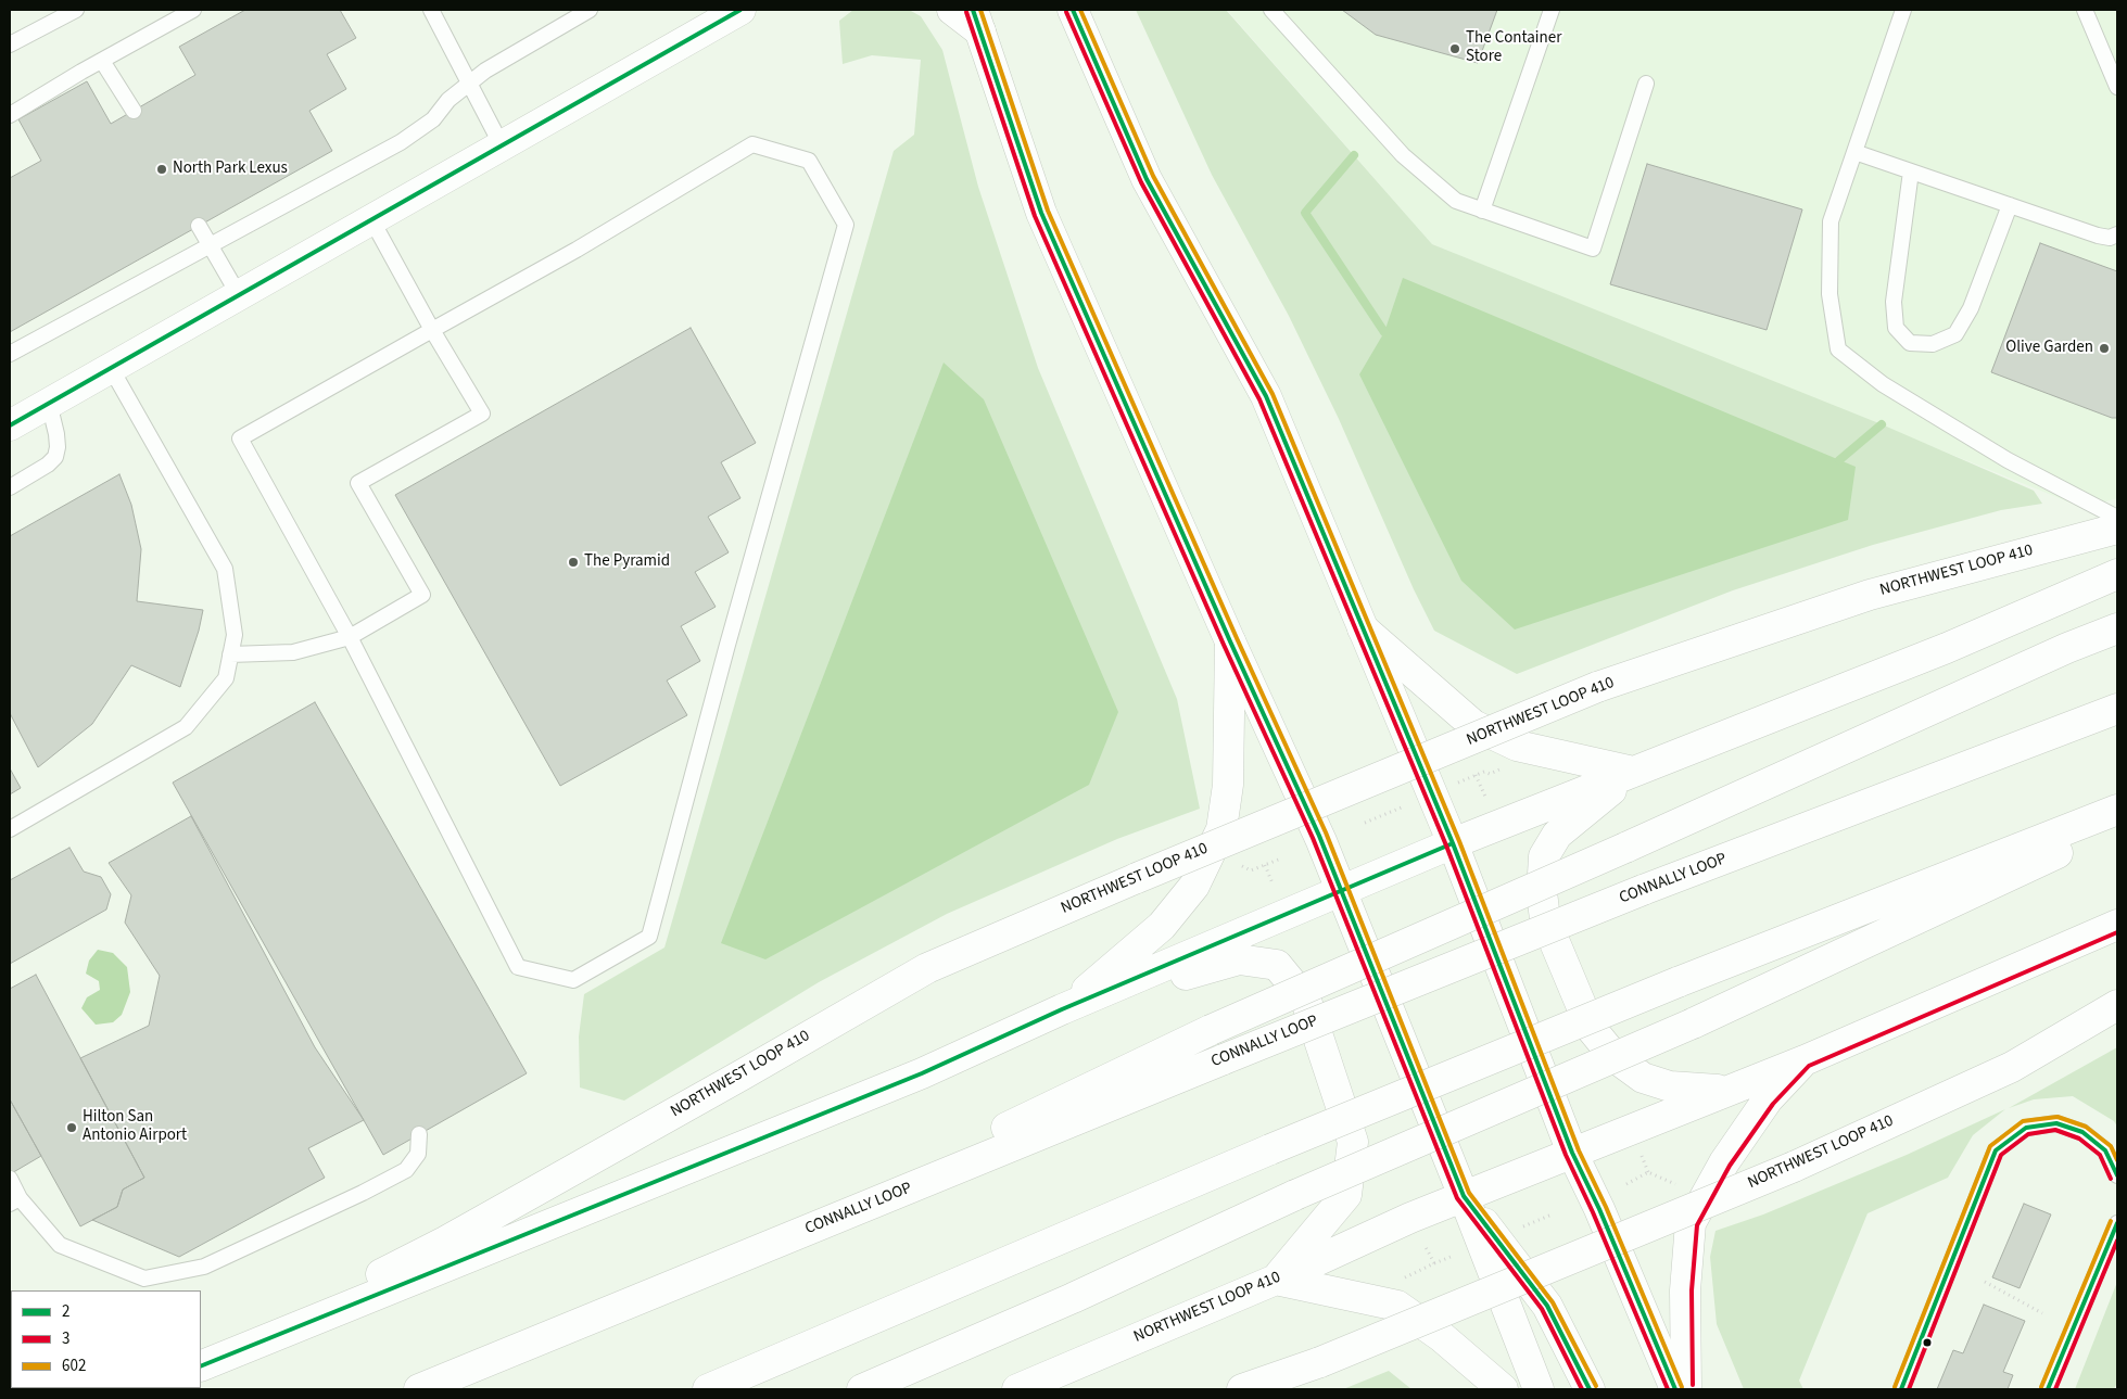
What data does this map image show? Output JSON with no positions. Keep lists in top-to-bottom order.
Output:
{
  "streets": {
    "main road": ["NORTHWEST LOOP 410", "CONNALLY LOOP"]
  },
  "places": [
    "The Container Store",
    "North Park Lexus",
    "Olive Garden",
    "The Pyramid",
    "Hilton San Antonio Airport"
  ],
  "lines": ["transit line 2", "transit line 602", "transit line 3"],
  "legend": ["2", "3", "602"]
}
